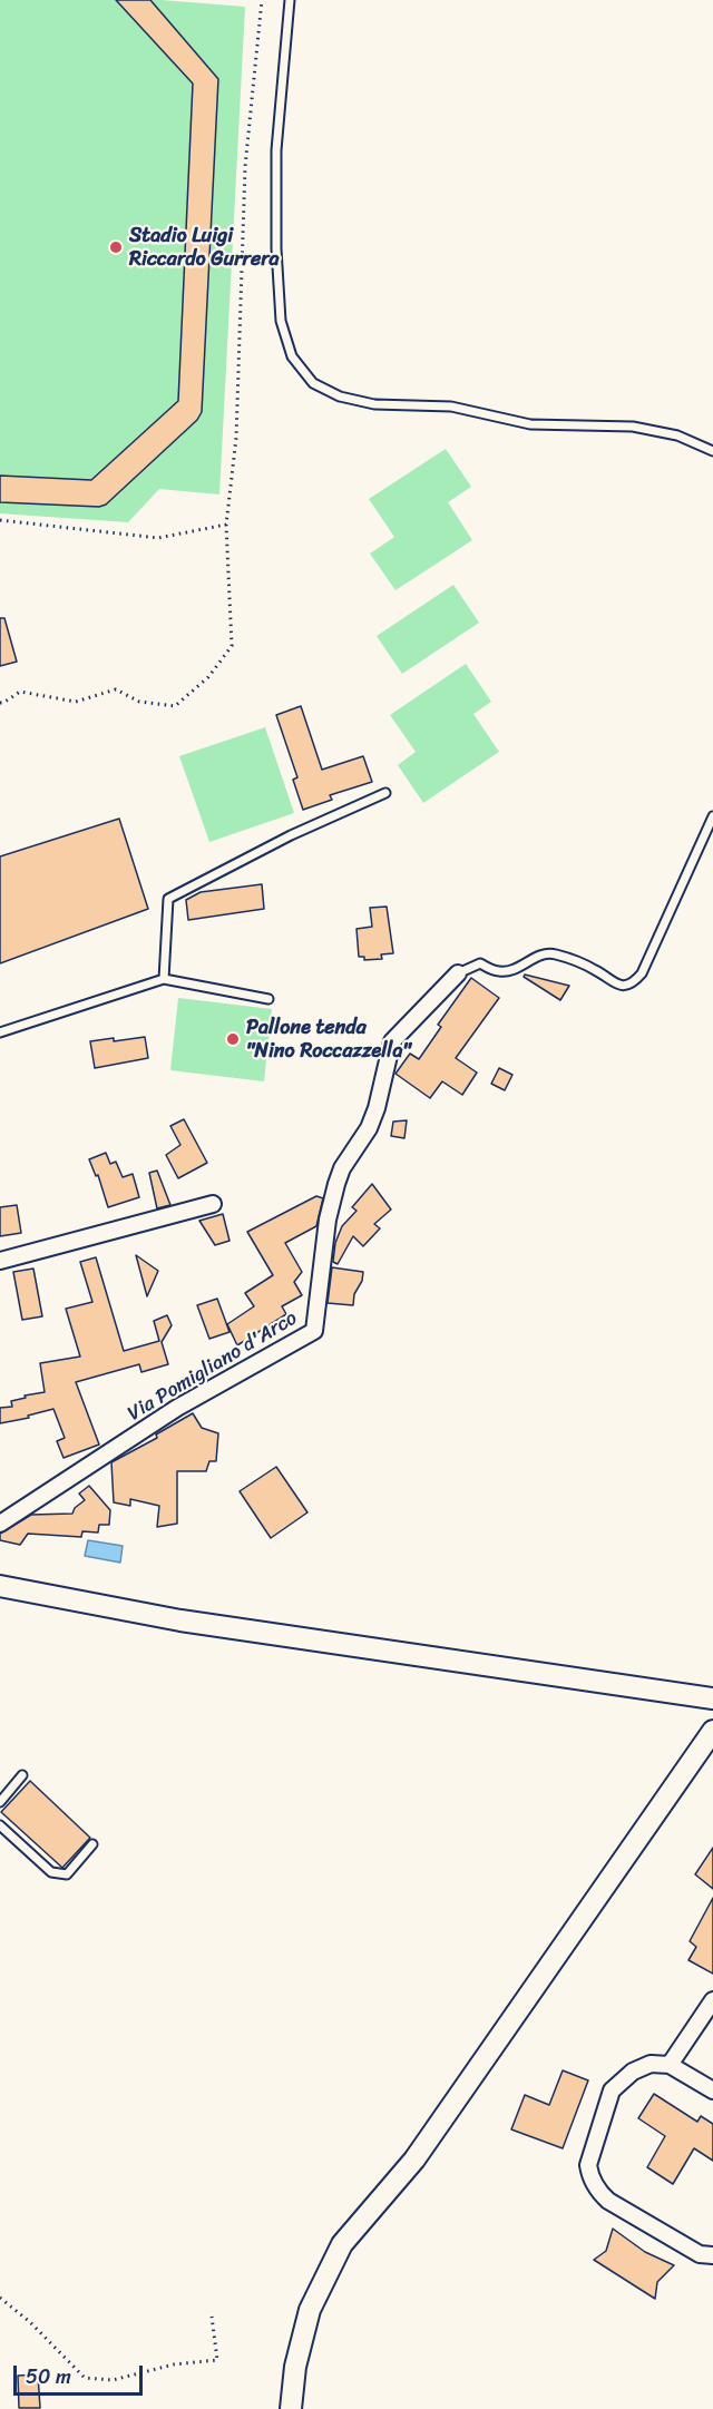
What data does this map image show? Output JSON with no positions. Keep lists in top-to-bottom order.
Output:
{
  "streets": {
    "street": ["Via Pomigliano d'Arco"]
  },
  "places": ["Stadio Luigi Riccardo Gurrera", "Pallone tenda \"Nino Roccazzella\""],
  "scale_bar": "50 m"
}
